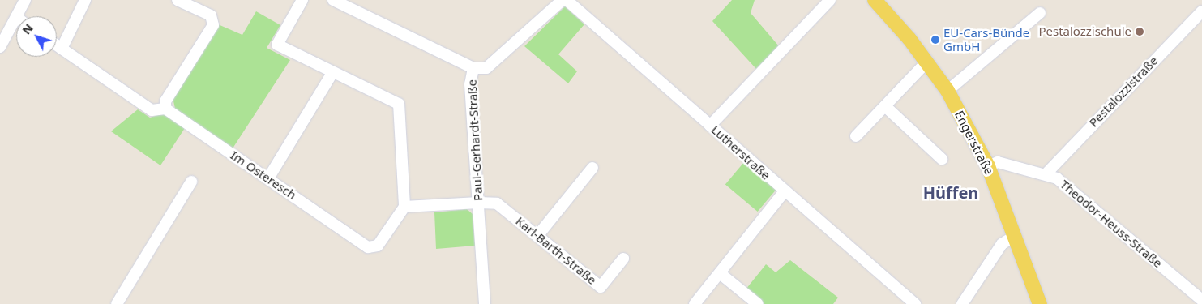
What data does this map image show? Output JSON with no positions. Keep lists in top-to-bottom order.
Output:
{
  "streets": {
    "main road": ["Engerstraße"],
    "street": [
      "Pestalozzistraße",
      "Paul-Gerhardt-Straße",
      "Lutherstraße",
      "Im Osteresch",
      "Theodor-Heuss-Straße",
      "Karl-Barth-Straße"
    ]
  },
  "crossings": [
    ["Pestalozzistraße", "Theodor-Heuss-Straße"],
    ["Paul-Gerhardt-Straße", "Karl-Barth-Straße"],
    ["Engerstraße", "Theodor-Heuss-Straße"]
  ],
  "districts": ["Hüffen"],
  "places": ["Pestalozzischule", "EU-Cars-Bünde GmbH"],
  "north": "top left"
}
